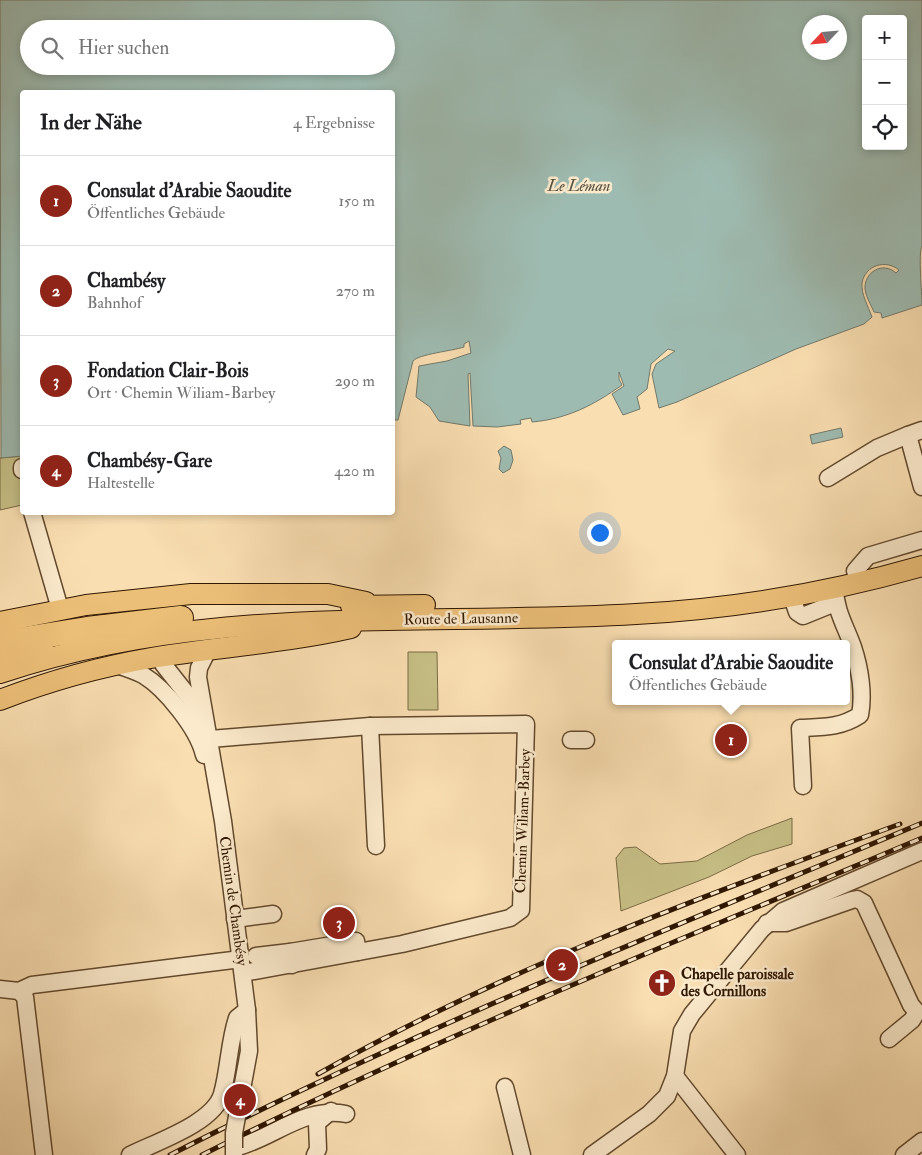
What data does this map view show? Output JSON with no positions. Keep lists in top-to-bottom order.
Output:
{
  "streets": {
    "main road": ["Route de Lausanne"],
    "street": ["Chemin Wiliam-Barbey", "Chemin de Chambésy"]
  },
  "crossings": [
    ["Chemin Wiliam-Barbey", "Chemin de Chambésy"]
  ],
  "water": ["Le Léman"],
  "places": {
    "church": ["Chapelle paroissale des Cornillons"]
  },
  "north": "bottom left",
  "page": {
    "map_buttons": ["+", "−"],
    "search": "Hier suchen",
    "heading": ["In der Nähe", "4 Ergebnisse"],
    "list": [
      {
        "mark": "1",
        "name": "Consulat d'Arabie Saoudite",
        "note": "Öffentliches Gebäude",
        "value": "150 m"
      },
      {
        "mark": "2",
        "name": "Chambésy",
        "note": "Bahnhof",
        "value": "270 m"
      },
      {
        "mark": "3",
        "name": "Fondation Clair-Bois",
        "note": "Ort · Chemin Wiliam-Barbey",
        "value": "290 m"
      },
      {
        "mark": "4",
        "name": "Chambésy-Gare",
        "note": "Haltestelle",
        "value": "420 m"
      }
    ],
    "popup": ["Consulat d'Arabie Saoudite", "Öffentliches Gebäude"],
    "pins": [
      "1",
      "3",
      "2",
      "4"
    ]
  }
}
